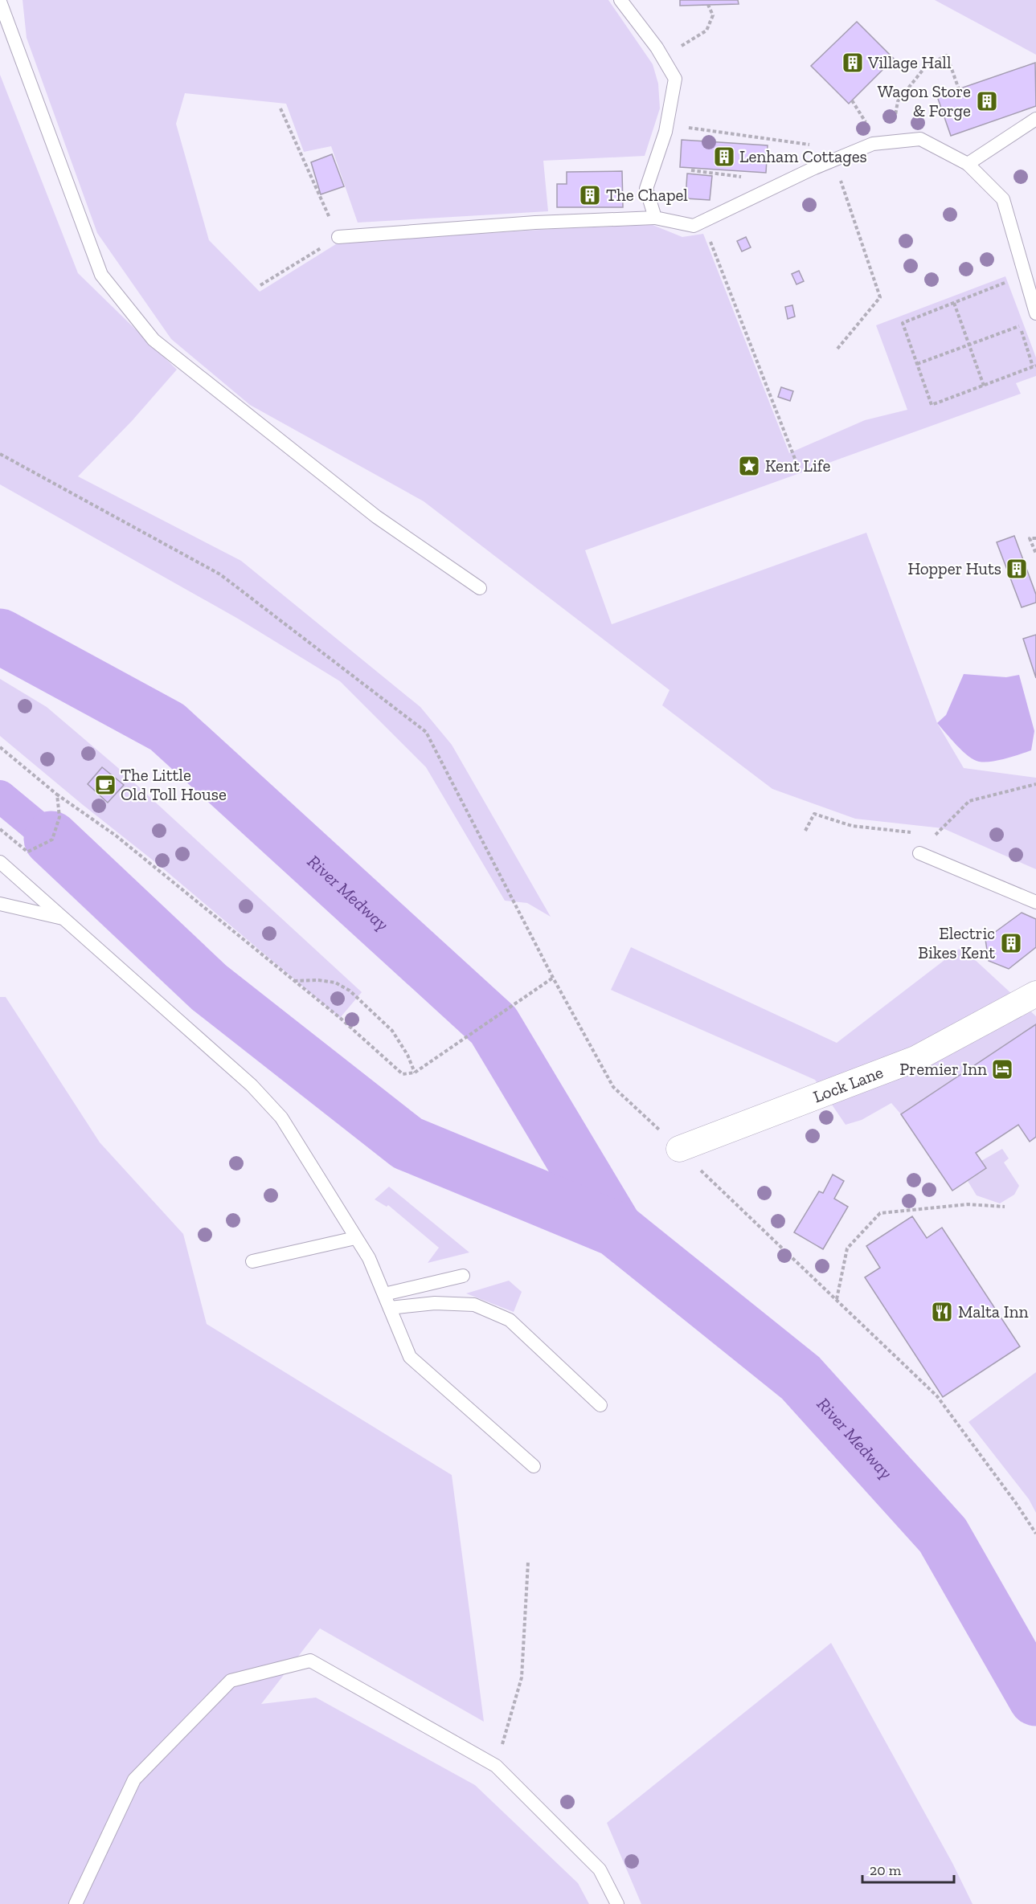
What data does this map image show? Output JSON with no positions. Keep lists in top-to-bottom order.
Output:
{
  "streets": {
    "street": ["Lock Lane"]
  },
  "water": ["River Medway"],
  "places": {
    "building": [
      "Village Hall",
      "Wagon Store & Forge",
      "Lenham Cottages",
      "The Chapel",
      "Hopper Huts",
      "Electric Bikes Kent"
    ],
    "place": ["Kent Life"],
    "cafe": ["The Little Old Toll House"],
    "hotel": ["Premier Inn"],
    "restaurant": ["Malta Inn"]
  },
  "scale_bar": "20 m"
}
